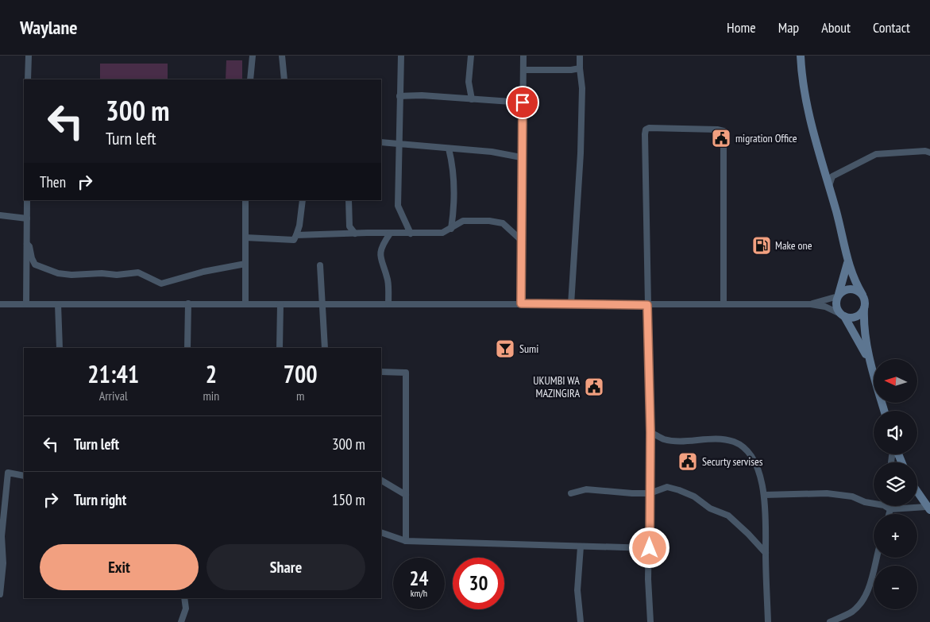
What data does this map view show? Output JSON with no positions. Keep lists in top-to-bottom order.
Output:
{
  "places": {
    "public building": ["migration Office", "UKUMBI WA MAZINGIRA", "Securty servises"],
    "fuel station": ["Make one"],
    "bar": ["Sumi"]
  },
  "north": "left",
  "page": {
    "header": "Waylane",
    "nav": [
      "Home",
      "Map",
      "About",
      "Contact"
    ],
    "turn": ["300 m", "Turn left"],
    "then": "Then",
    "eta": [
      "21:41",
      "Arrival",
      "2",
      "min",
      "700",
      "m"
    ],
    "map_buttons": ["+", "−"],
    "list": [
      {
        "name": "Turn left",
        "value": "300 m"
      },
      {
        "name": "Turn right",
        "value": "150 m"
      }
    ],
    "buttons": ["Exit", "Share"],
    "speed": "24 km/h",
    "limit": "30"
  }
}
